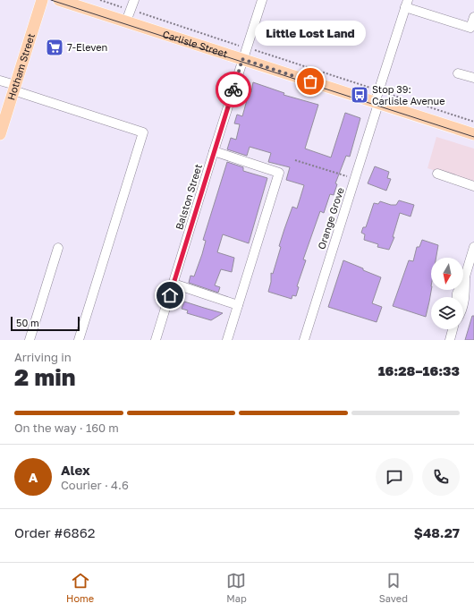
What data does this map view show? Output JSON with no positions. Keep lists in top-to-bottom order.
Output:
{
  "streets": {
    "main road": ["Carlisle Street", "Hotham Street"],
    "street": ["Balston Street", "Orange Grove"]
  },
  "crossings": [
    ["Carlisle Street", "Balston Street"],
    ["Carlisle Street", "Orange Grove"]
  ],
  "places": {
    "supermarket": ["7-Eleven"],
    "other": ["Little Lost Land"],
    "bus stop": ["Stop 39: Carlisle Avenue"]
  },
  "scale_bar": "50 m",
  "north": "bottom",
  "page": {
    "bubble": "Little Lost Land",
    "scale": "50 m",
    "heading": ["2 min", "Arriving in", "16:28–16:33"],
    "panel": [
      "Alex",
      "Courier · 4.6",
      "Order #6862",
      "$48.27"
    ],
    "bar": "On the way · 160 m",
    "round": "A",
    "tabs": ["Home", "Map", "Saved"]
  }
}
